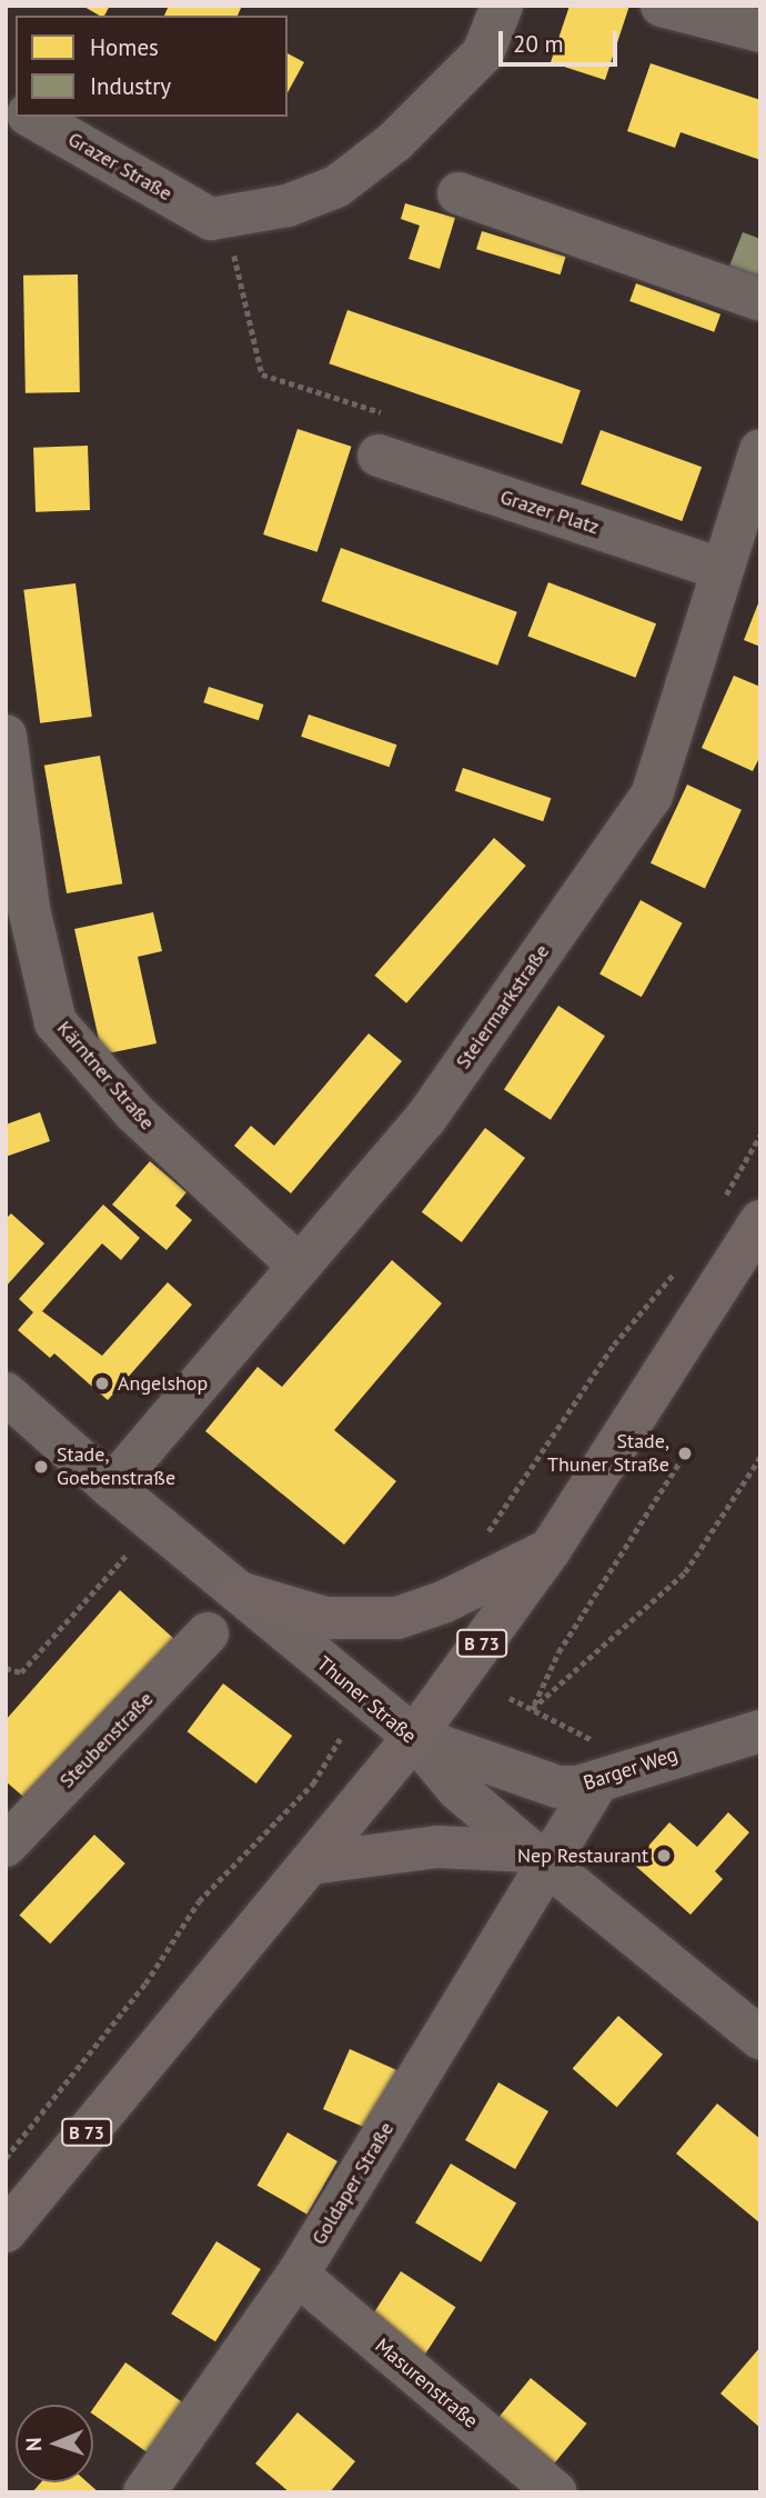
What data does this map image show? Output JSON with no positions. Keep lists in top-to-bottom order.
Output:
{
  "streets": {
    "main road": ["B 73"],
    "street": [
      "Grazer Straße",
      "Grazer Platz",
      "Steiermarkstraße",
      "Kärntner Straße",
      "Thuner Straße",
      "Steubenstraße",
      "Barger Weg",
      "Goldaper Straße",
      "Masurenstraße"
    ]
  },
  "crossings": [
    ["Grazer Platz", "Steiermarkstraße"],
    ["Steiermarkstraße", "Kärntner Straße"],
    ["Steiermarkstraße", "Thuner Straße"],
    ["B 73", "Thuner Straße"],
    ["B 73", "Barger Weg"],
    ["Thuner Straße", "Barger Weg"],
    ["Thuner Straße", "Goldaper Straße"],
    ["Barger Weg", "Goldaper Straße"],
    ["Goldaper Straße", "Masurenstraße"]
  ],
  "places": [
    "Angelshop",
    "Stade, Thuner Straße",
    "Stade, Goebenstraße",
    "Nep Restaurant"
  ],
  "legend": ["Homes", "Industry"],
  "scale_bar": "20 m",
  "north": "left"
}
